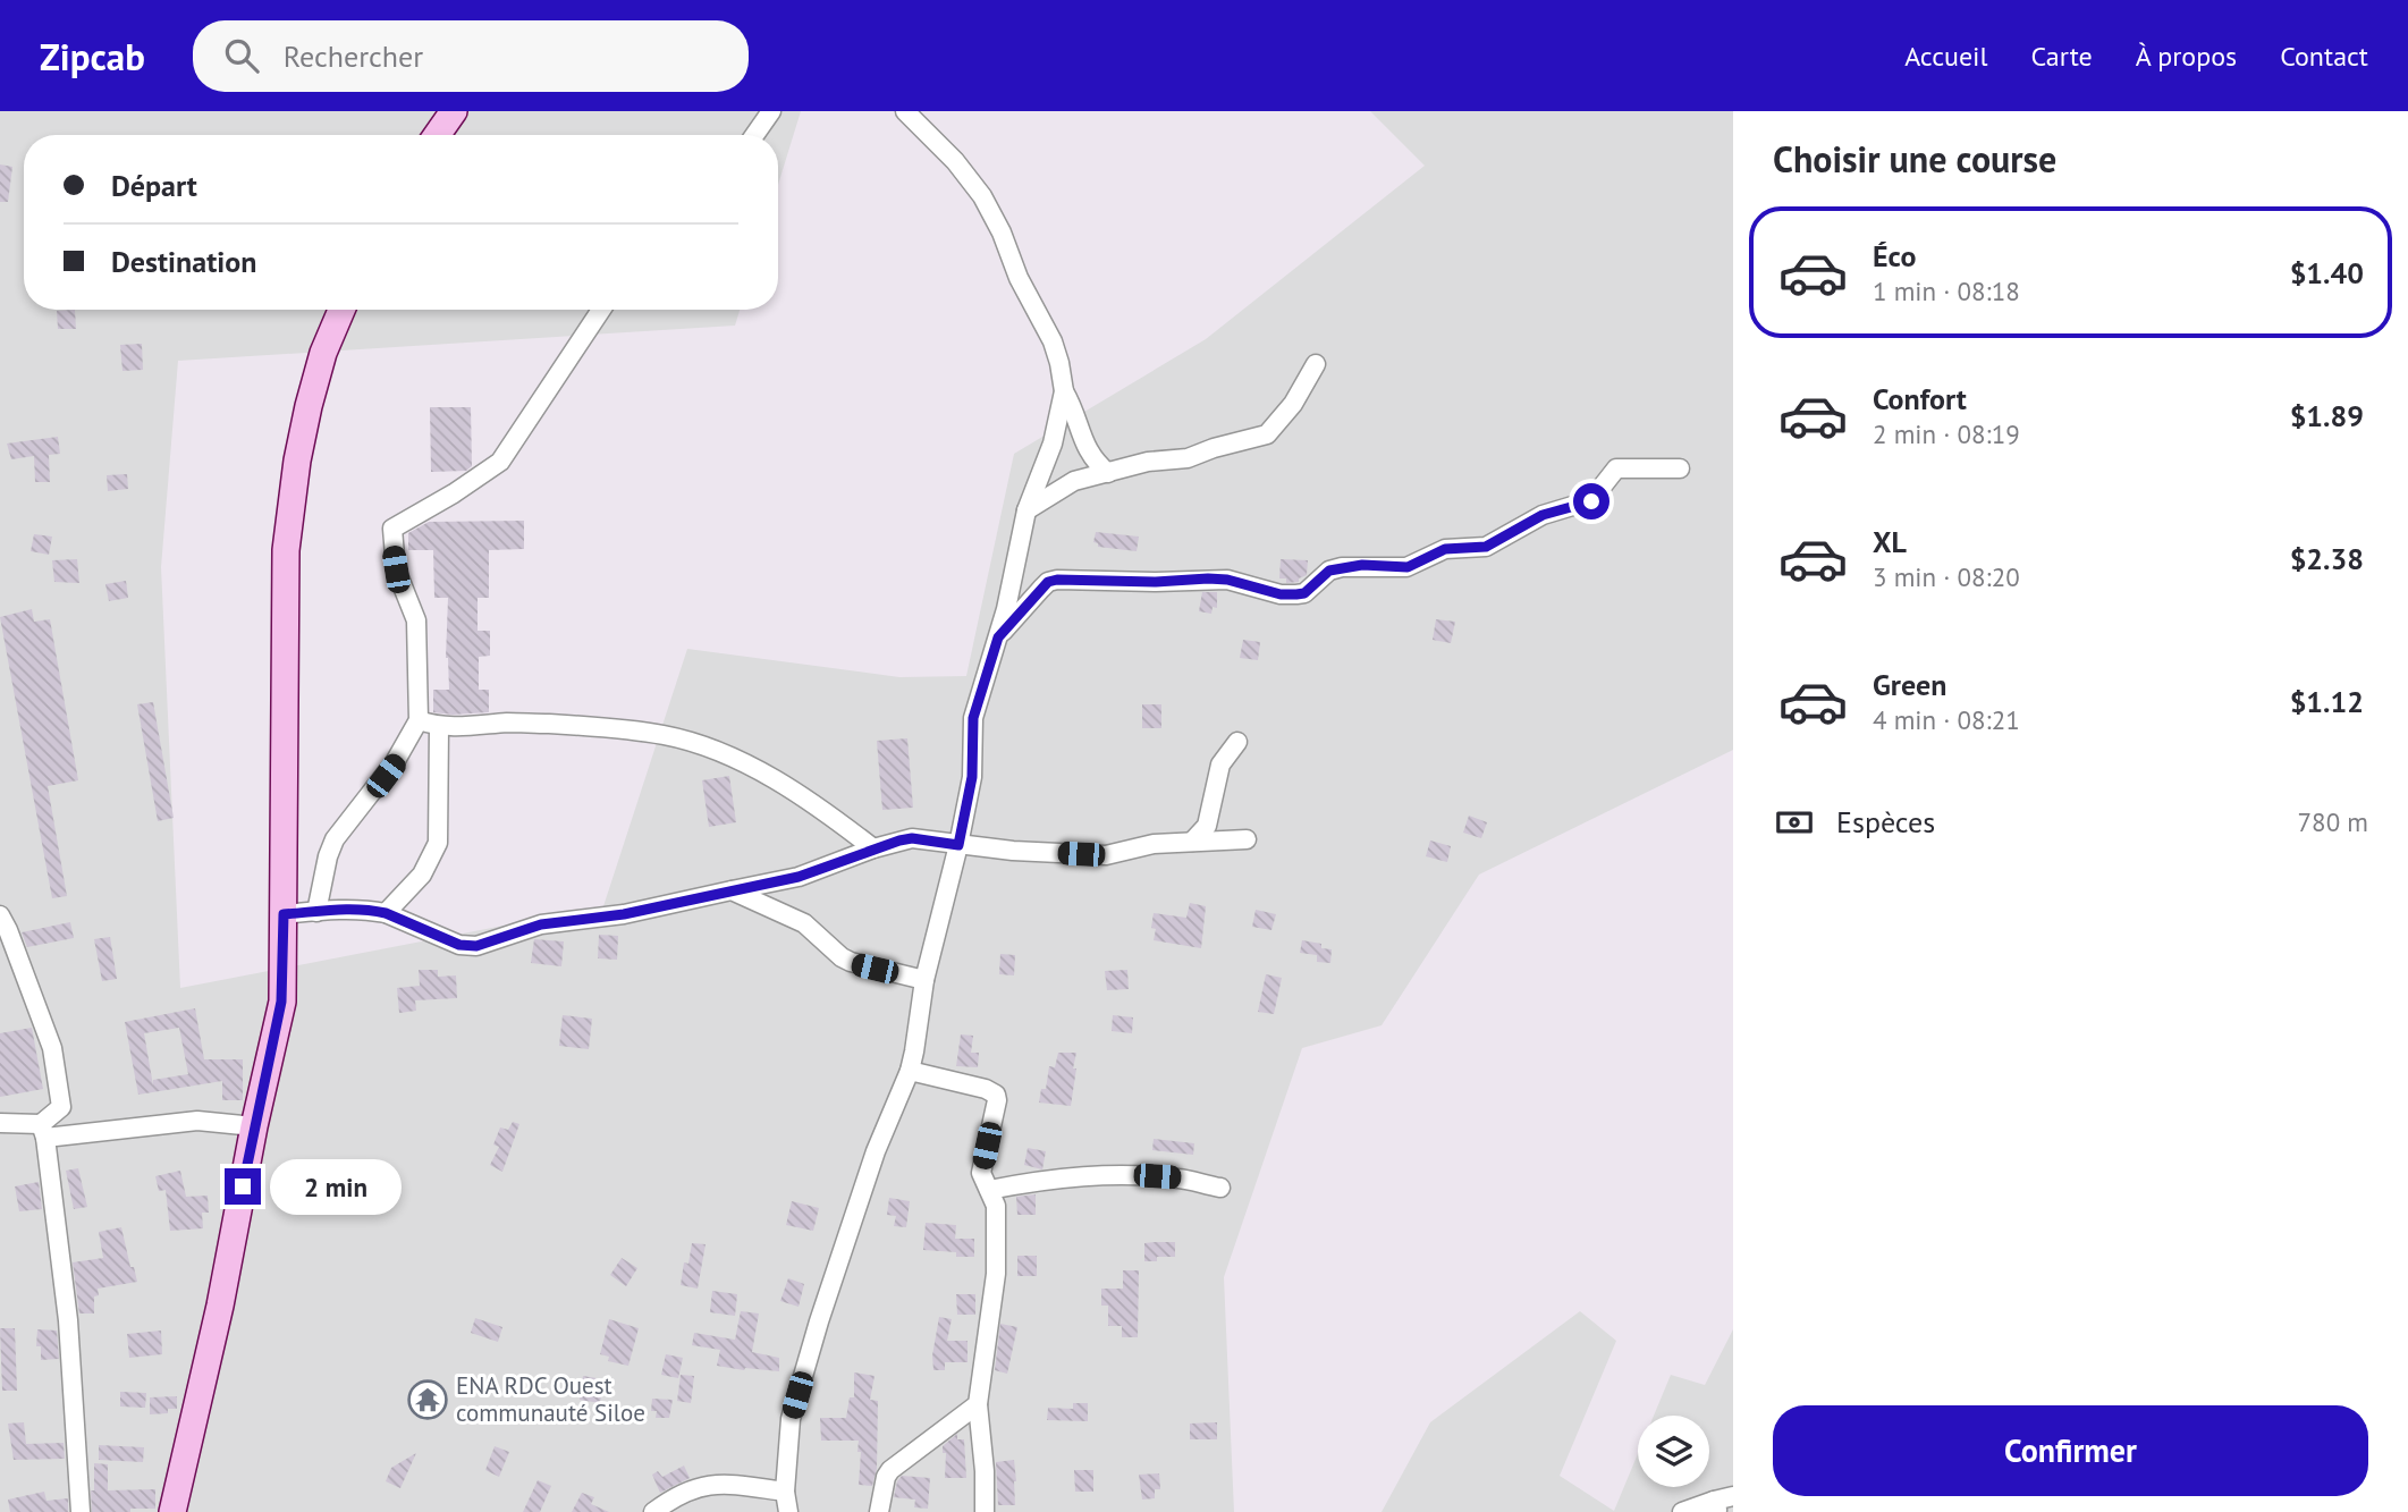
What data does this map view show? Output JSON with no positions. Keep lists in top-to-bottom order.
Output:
{
  "places": {
    "temple": ["ENA RDC Ouest communauté Siloe"]
  },
  "page": {
    "header": "Zipcab",
    "search": "Rechercher",
    "nav": [
      "Accueil",
      "Carte",
      "À propos",
      "Contact"
    ],
    "heading": "Choisir une course",
    "banner": ["Départ", "Destination"],
    "list": [
      {
        "name": "Éco",
        "note": "1 min · 08:18",
        "value": "$1.40"
      },
      {
        "name": "Confort",
        "note": "2 min · 08:19",
        "value": "$1.89"
      },
      {
        "name": "XL",
        "note": "3 min · 08:20",
        "value": "$2.38"
      },
      {
        "name": "Green",
        "note": "4 min · 08:21",
        "value": "$1.12"
      }
    ],
    "pay": ["Espèces", "780 m"],
    "bubble": "2 min",
    "buttons": "Confirmer"
  }
}
